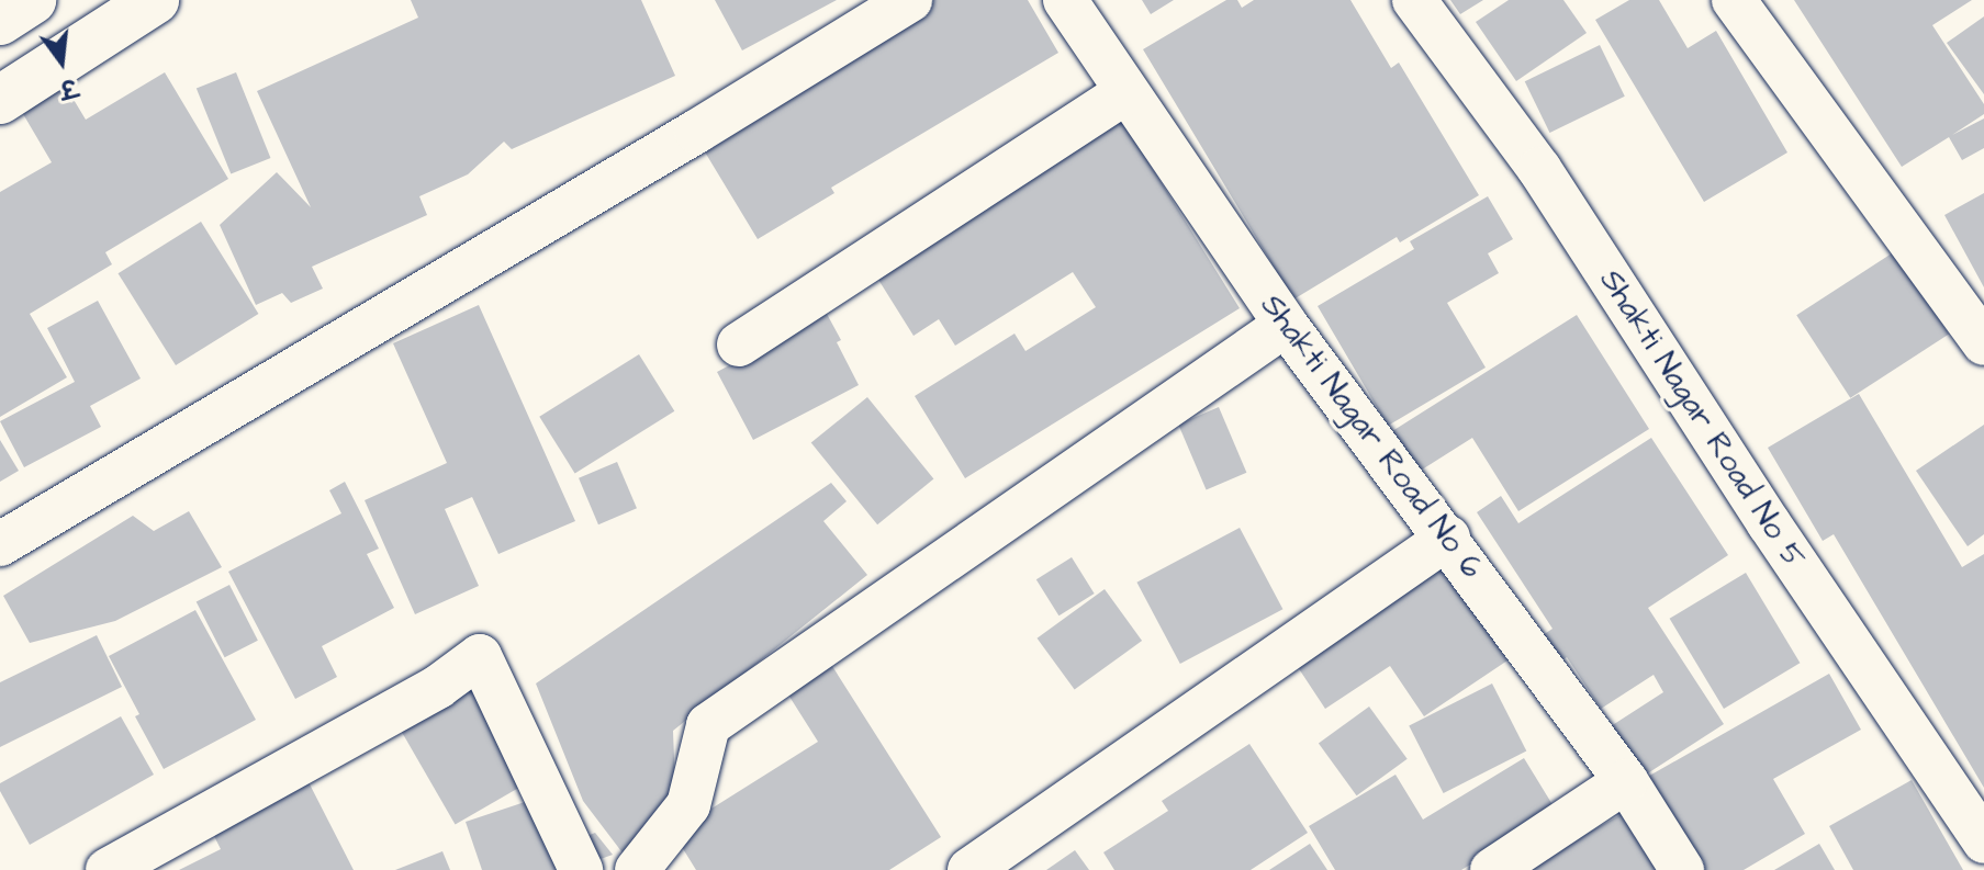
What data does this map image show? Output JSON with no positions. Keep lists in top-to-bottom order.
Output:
{
  "streets": {
    "street": ["Shakti Nagar Road No 5", "Shakti Nagar Road No 6"]
  },
  "north": "bottom"
}
